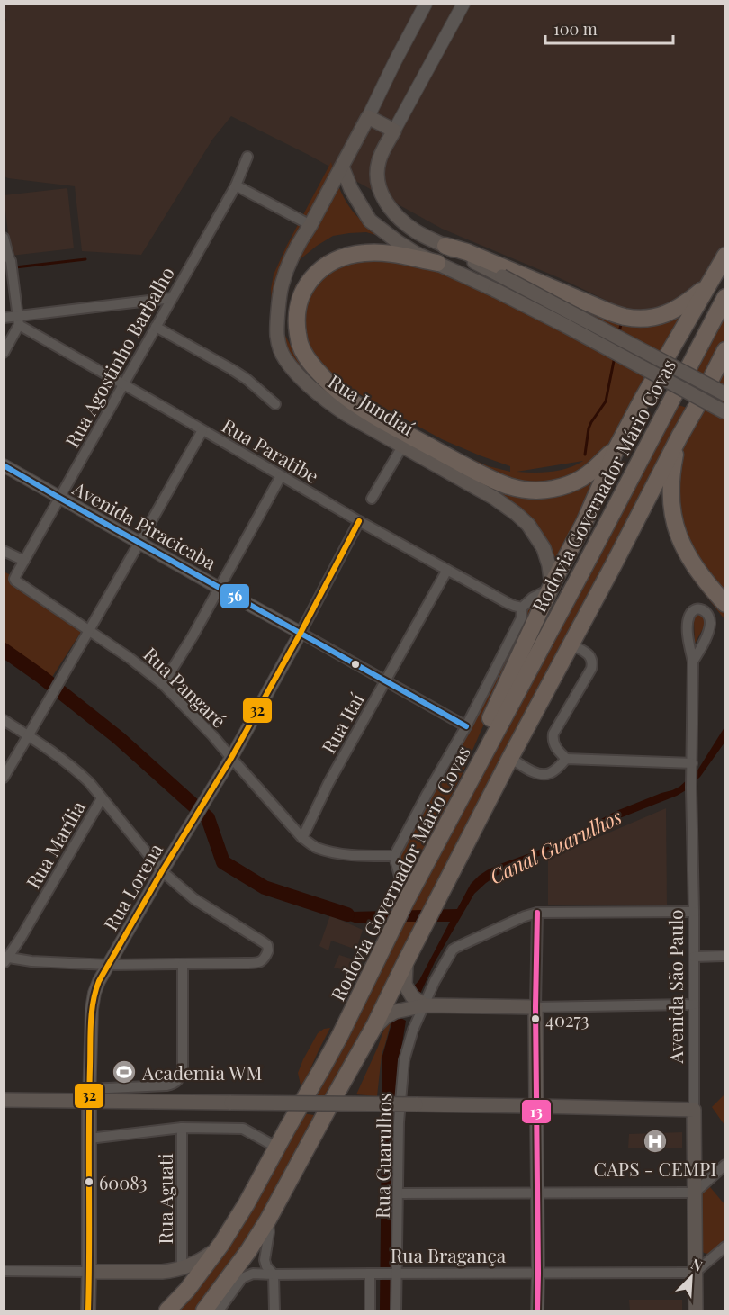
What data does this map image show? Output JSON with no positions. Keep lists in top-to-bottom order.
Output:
{
  "streets": {
    "highway": ["Rodovia Governador Mário Covas"],
    "main road": ["Rua Jundiaí", "Rua Lorena", "Avenida São Paulo"],
    "street": [
      "Rua Agostinho Barbalho",
      "Rua Paratibe",
      "Avenida Piracicaba",
      "Rua Pangaré",
      "Rua Itaí",
      "Rua Marília",
      "Rua Guarulhos",
      "Rua Aguati",
      "Rua Bragança"
    ]
  },
  "crossings": [
    ["Rua Agostinho Barbalho", "Rua Paratibe"],
    ["Rua Agostinho Barbalho", "Avenida Piracicaba"],
    ["Rua Agostinho Barbalho", "Rua Pangaré"],
    ["Rua Paratibe", "Rua Itaí"],
    ["Rua Paratibe", "Rua Lorena"],
    ["Avenida Piracicaba", "Rua Itaí"],
    ["Avenida Piracicaba", "Rua Lorena"],
    ["Rua Pangaré", "Rua Itaí"],
    ["Rua Pangaré", "Rua Lorena"],
    ["Avenida São Paulo", "Rua Bragança"],
    ["Rua Guarulhos", "Rua Bragança"]
  ],
  "water": ["Canal Guarulhos"],
  "places": {
    "other": ["40273", "60083"],
    "sports": ["Academia WM"],
    "hospital": ["CAPS - CEMPI"]
  },
  "lines": ["transit line 56", "transit line 32", "transit line 13"],
  "scale_bar": "100 m",
  "north": "top right"
}
